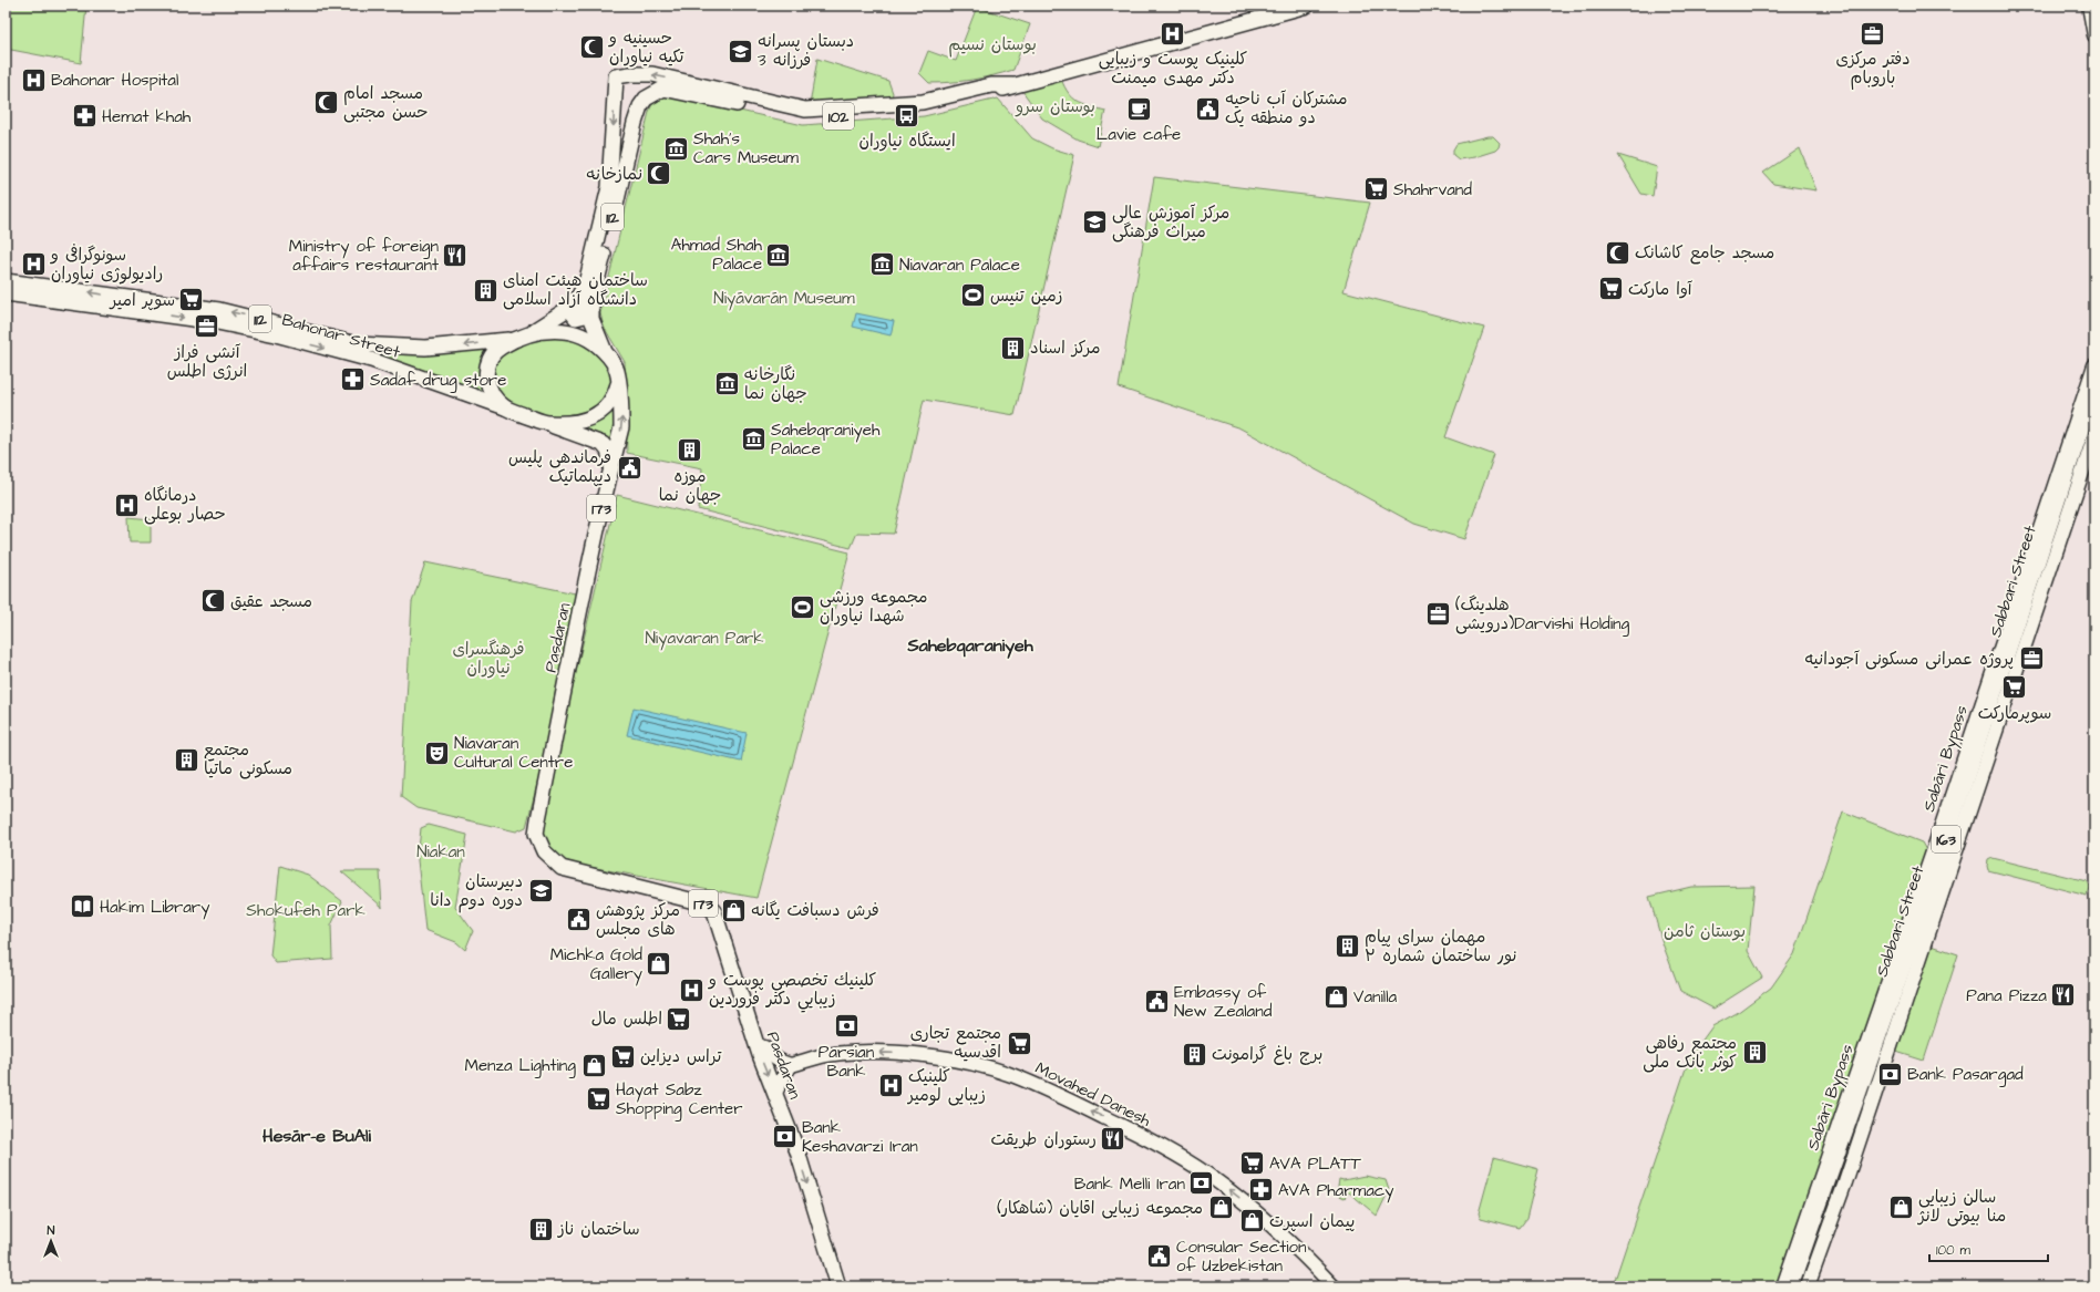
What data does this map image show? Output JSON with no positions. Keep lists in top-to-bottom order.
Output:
{
  "streets": {
    "main road": [
      "102",
      "112",
      "Bahonar Street",
      "173",
      "Sabbari Street",
      "Pasdaran",
      "Sabāri Bypass",
      "163",
      "Movahed Danesh"
    ]
  },
  "crossings": [
    ["102", "Bahonar Street"],
    ["Bahonar Street", "Pasdaran"]
  ],
  "one_way": ["Movahed Danesh"],
  "districts": ["Sahebqaraniyeh", "Hesār-e BuAli"],
  "parks": [
    "بوستان نسیم",
    "بوستان سرو",
    "Niyāvarān Museum",
    "Niyavaran Park",
    "فرهنگسرای نیاوران",
    "Niakan",
    "Shokufeh Park",
    "بوستان ثامن"
  ],
  "places": {
    "hospital": [
      "کلینیک پوست و زیبایی دکتر مهدی میمنت",
      "Bahonar Hospital",
      "سونوگرافی و رادیولوژی نیاوران",
      "درمانگاه حصار بوعلی",
      "كلينيك تخصصي پوست و زيبايي دكتر فروردين",
      "کلینیک زیبایی لومیر"
    ],
    "office": [
      "دفتر مرکزی باروبام",
      "آنشی فراز انرژی اطلس",
      "(هلدینگ درویشی)Darvishi Holding",
      "پروژه عمرانی مسکونی آجودانیه"
    ],
    "mosque": [
      "حسینیه و تکیه نیاوران",
      "مسجد امام حسن مجتبی",
      "نمازخانه",
      "مسجد جامع کاشانک",
      "مسجد عقیق"
    ],
    "school or university": ["دبستان پسرانه فرزانه 3", "مرکز آموزش عالی میراث فرهنگی", "دبیرستان دوره دوم دانا"],
    "cafe": ["Lavie cafe"],
    "public building": [
      "مشترکان آب ناحیه دو منطقه یک",
      "فرماندهی پلیس دیپلماتیک",
      "مرکز پژوهش های مجلس",
      "Embassy of New Zealand",
      "Consular Section of Uzbekistan"
    ],
    "bus stop": ["ایستگاه نیاوران"],
    "pharmacy": ["Hemat khah", "Sadaf drug store", "AVA Pharmacy"],
    "museum": [
      "Shah's Cars Museum",
      "Ahmad Shah Palace",
      "Niavaran Palace",
      "نگارخانه جهان نما",
      "Sahebqraniyeh Palace"
    ],
    "supermarket": [
      "Shahrvand",
      "آوا مارکت",
      "سوپر امیر",
      "سوپرمارکت",
      "اطلس مال",
      "مجتمع تجاری اقدسیه",
      "تراس دیزاین",
      "Hayat Sabz Shopping Center",
      "AVA PLATT"
    ],
    "restaurant": ["Ministry of foreign affairs restaurant", "Pana Pizza", "رستوران طریقت"],
    "building": [
      "ساختمان هیئت امنای دانشگاه آزاد اسلامی",
      "مرکز اسناد",
      "موزه جهان نما",
      "مجتمع مسکونی ماتیا",
      "مهمان سرای پیام نور ساختمان شماره ۲",
      "مجتمع رفاهی کوثر بانک ملی",
      "برج باغ گرامونت",
      "ساختمان ناز"
    ],
    "sports": ["زمین تنیس", "مجموعه ورزشی شهدا نیاوران"],
    "theatre": ["Niavaran Cultural Centre"],
    "library": ["Hakim Library"],
    "shop": [
      "فرش دسبافت یگانه",
      "Michka Gold Gallery",
      "Vanilla",
      "Menza Lighting",
      "سالن زیبایی منا بیوتی لانژ",
      "مجموعه زیبایی اقایان (شاهکار)",
      "پیمان اسپرت"
    ],
    "bank": [
      "Parsian Bank",
      "Bank Pasargad",
      "Bank Keshavarzi Iran",
      "Bank Melli Iran"
    ]
  },
  "scale_bar": "100 m",
  "north": "top"
}
